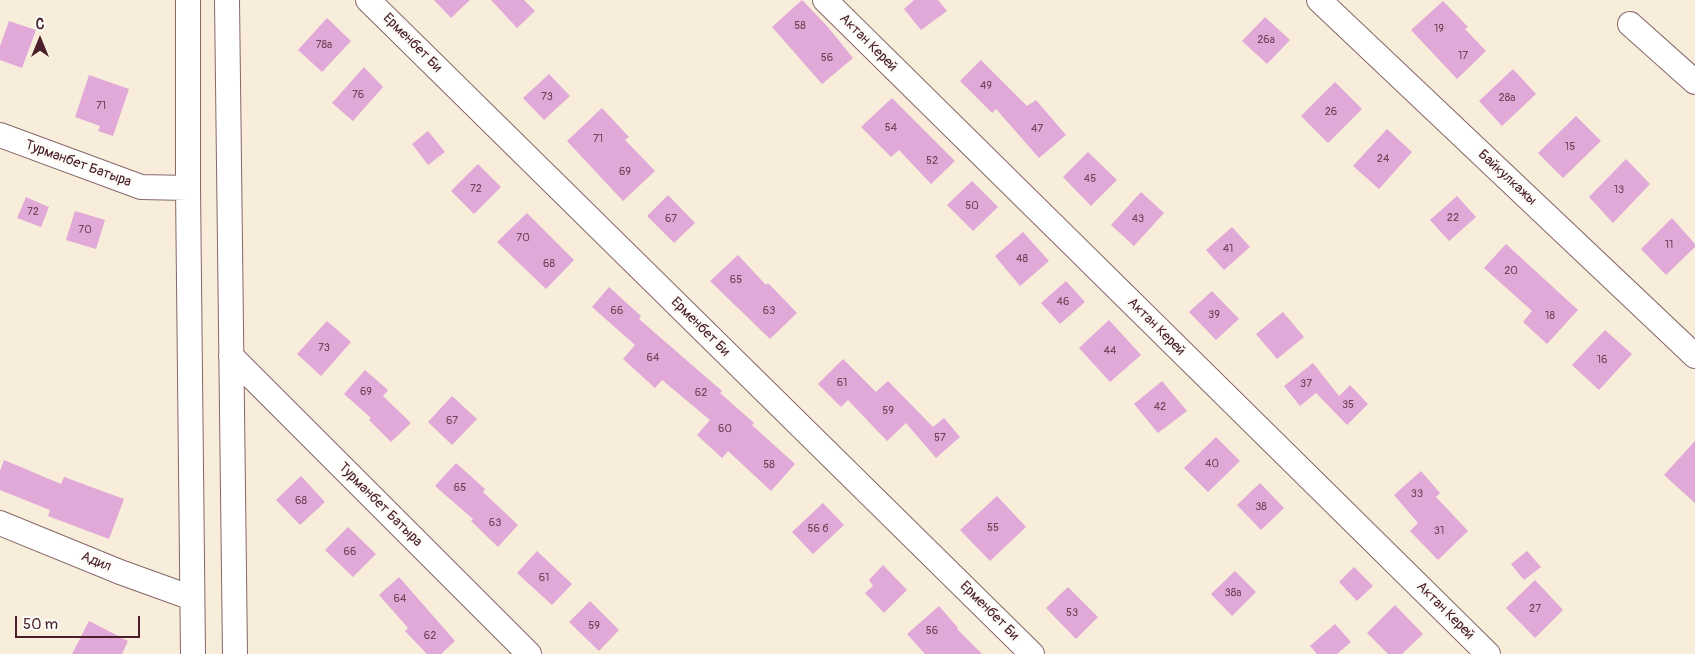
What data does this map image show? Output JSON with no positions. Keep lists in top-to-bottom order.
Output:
{
  "streets": {
    "street": [
      "Ерменбет Би",
      "Актан Керей",
      "Турманбет Батыра",
      "Байкулкажы",
      "Адил"
    ]
  },
  "house_numbers": [
    "58",
    "19",
    "26а",
    "78а",
    "17",
    "56",
    "49",
    "76",
    "73",
    "28а",
    "71",
    "26",
    "54",
    "47",
    "71",
    "15",
    "24",
    "52",
    "69",
    "45",
    "72",
    "13",
    "50",
    "72",
    "22",
    "67",
    "43",
    "70",
    "70",
    "11",
    "41",
    "48",
    "68",
    "20",
    "65",
    "46",
    "66",
    "63",
    "39",
    "18",
    "73",
    "44",
    "64",
    "16",
    "61",
    "37",
    "69",
    "62",
    "35",
    "42",
    "59",
    "67",
    "60",
    "57",
    "40",
    "58",
    "65",
    "33",
    "68",
    "38",
    "63",
    "55",
    "56 б",
    "31",
    "66",
    "61",
    "38а",
    "64",
    "27",
    "53",
    "59",
    "56",
    "62"
  ],
  "scale_bar": "50 m",
  "north": "top"
}
